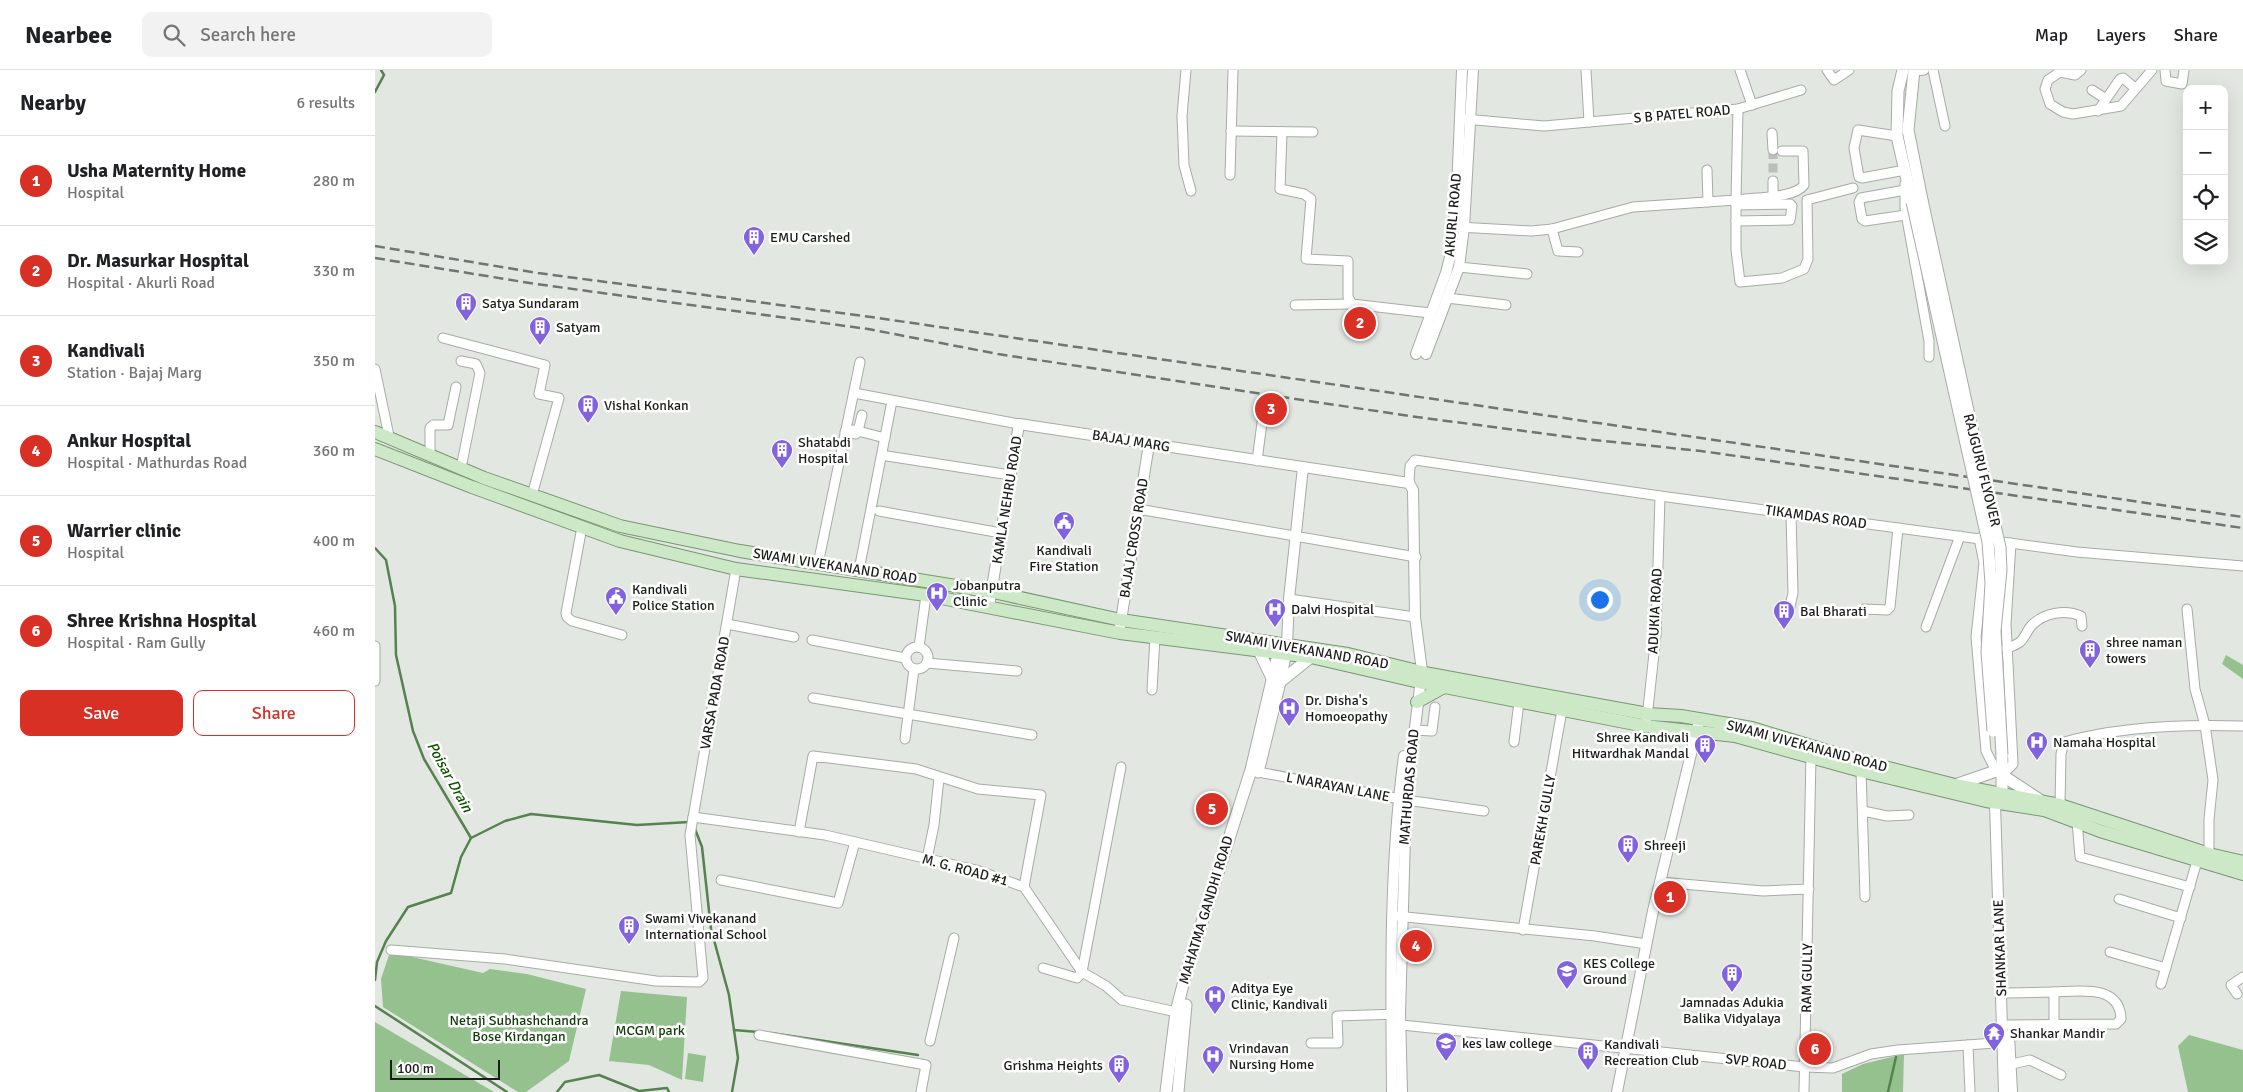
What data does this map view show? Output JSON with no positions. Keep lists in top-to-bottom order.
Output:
{
  "streets": {
    "main road": ["RAJGURU FLYOVER", "SWAMI VIVEKANAND ROAD", "MAHATMA GANDHI ROAD"],
    "street": [
      "S B PATEL ROAD",
      "AKURLI ROAD",
      "BAJAJ MARG",
      "KAMLA NEHRU ROAD",
      "TIKAMDAS ROAD",
      "BAJAJ CROSS ROAD",
      "ADUKIA ROAD",
      "VARSA PADA ROAD",
      "L NARAYAN LANE",
      "MATHURDAS ROAD",
      "PAREKH GULLY",
      "M. G. ROAD #1",
      "SHANKAR LANE",
      "RAM GULLY",
      "SVP ROAD"
    ]
  },
  "crossings": [
    ["S B PATEL ROAD", "AKURLI ROAD"],
    ["BAJAJ MARG", "KAMLA NEHRU ROAD"],
    ["BAJAJ MARG", "TIKAMDAS ROAD"],
    ["BAJAJ MARG", "BAJAJ CROSS ROAD"],
    ["BAJAJ MARG", "MATHURDAS ROAD"],
    ["RAJGURU FLYOVER", "SWAMI VIVEKANAND ROAD"],
    ["RAJGURU FLYOVER", "SHANKAR LANE"],
    ["KAMLA NEHRU ROAD", "SWAMI VIVEKANAND ROAD"],
    ["TIKAMDAS ROAD", "ADUKIA ROAD"],
    ["TIKAMDAS ROAD", "MATHURDAS ROAD"],
    ["BAJAJ CROSS ROAD", "SWAMI VIVEKANAND ROAD"],
    ["SWAMI VIVEKANAND ROAD", "ADUKIA ROAD"],
    ["SWAMI VIVEKANAND ROAD", "VARSA PADA ROAD"],
    ["SWAMI VIVEKANAND ROAD", "MATHURDAS ROAD"],
    ["SWAMI VIVEKANAND ROAD", "PAREKH GULLY"],
    ["SWAMI VIVEKANAND ROAD", "MAHATMA GANDHI ROAD"],
    ["SWAMI VIVEKANAND ROAD", "SHANKAR LANE"],
    ["SWAMI VIVEKANAND ROAD", "RAM GULLY"],
    ["VARSA PADA ROAD", "M. G. ROAD #1"],
    ["L NARAYAN LANE", "MATHURDAS ROAD"],
    ["L NARAYAN LANE", "MAHATMA GANDHI ROAD"],
    ["MATHURDAS ROAD", "SVP ROAD"],
    ["M. G. ROAD #1", "MAHATMA GANDHI ROAD"],
    ["SHANKAR LANE", "SVP ROAD"],
    ["RAM GULLY", "SVP ROAD"]
  ],
  "water": ["Poisar Drain"],
  "parks": ["Netaji Subhashchandra Bose Kirdangan", "MCGM park"],
  "places": {
    "building": [
      "EMU Carshed",
      "Satya Sundaram",
      "Satyam",
      "Vishal Konkan",
      "Shatabdi Hospital",
      "Bal Bharati",
      "shree naman towers",
      "Shree Kandivali Hitwardhak Mandal",
      "Shreeji",
      "Swami Vivekanand International School",
      "Jamnadas Adukia Balika Vidyalaya",
      "Kandivali Recreation Club",
      "Grishma Heights"
    ],
    "public building": ["Kandivali Fire Station", "Kandivali Police Station"],
    "hospital": [
      "Jobanputra Clinic",
      "Dalvi Hospital",
      "Dr. Disha's Homoeopathy",
      "Namaha Hospital",
      "Aditya Eye Clinic, Kandivali",
      "Vrindavan Nursing Home"
    ],
    "school or university": ["KES College Ground", "kes law college"],
    "temple": ["Shankar Mandir"]
  },
  "scale_bar": "100 m",
  "page": {
    "header": "Nearbee",
    "search": "Search here",
    "nav": ["Map", "Layers", "Share"],
    "heading": ["Nearby", "6 results"],
    "map_buttons": ["+", "−"],
    "list": [
      {
        "mark": "1",
        "name": "Usha Maternity Home",
        "note": "Hospital",
        "value": "280 m"
      },
      {
        "mark": "2",
        "name": "Dr. Masurkar Hospital",
        "note": "Hospital · Akurli Road",
        "value": "330 m"
      },
      {
        "mark": "3",
        "name": "Kandivali",
        "note": "Station · Bajaj Marg",
        "value": "350 m"
      },
      {
        "mark": "4",
        "name": "Ankur Hospital",
        "note": "Hospital · Mathurdas Road",
        "value": "360 m"
      },
      {
        "mark": "5",
        "name": "Warrier clinic",
        "note": "Hospital",
        "value": "400 m"
      },
      {
        "mark": "6",
        "name": "Shree Krishna Hospital",
        "note": "Hospital · Ram Gully",
        "value": "460 m"
      }
    ],
    "pins": [
      "2",
      "3",
      "5",
      "1",
      "4",
      "6"
    ],
    "buttons": ["Save", "Share"],
    "scale": "100 m"
  }
}
